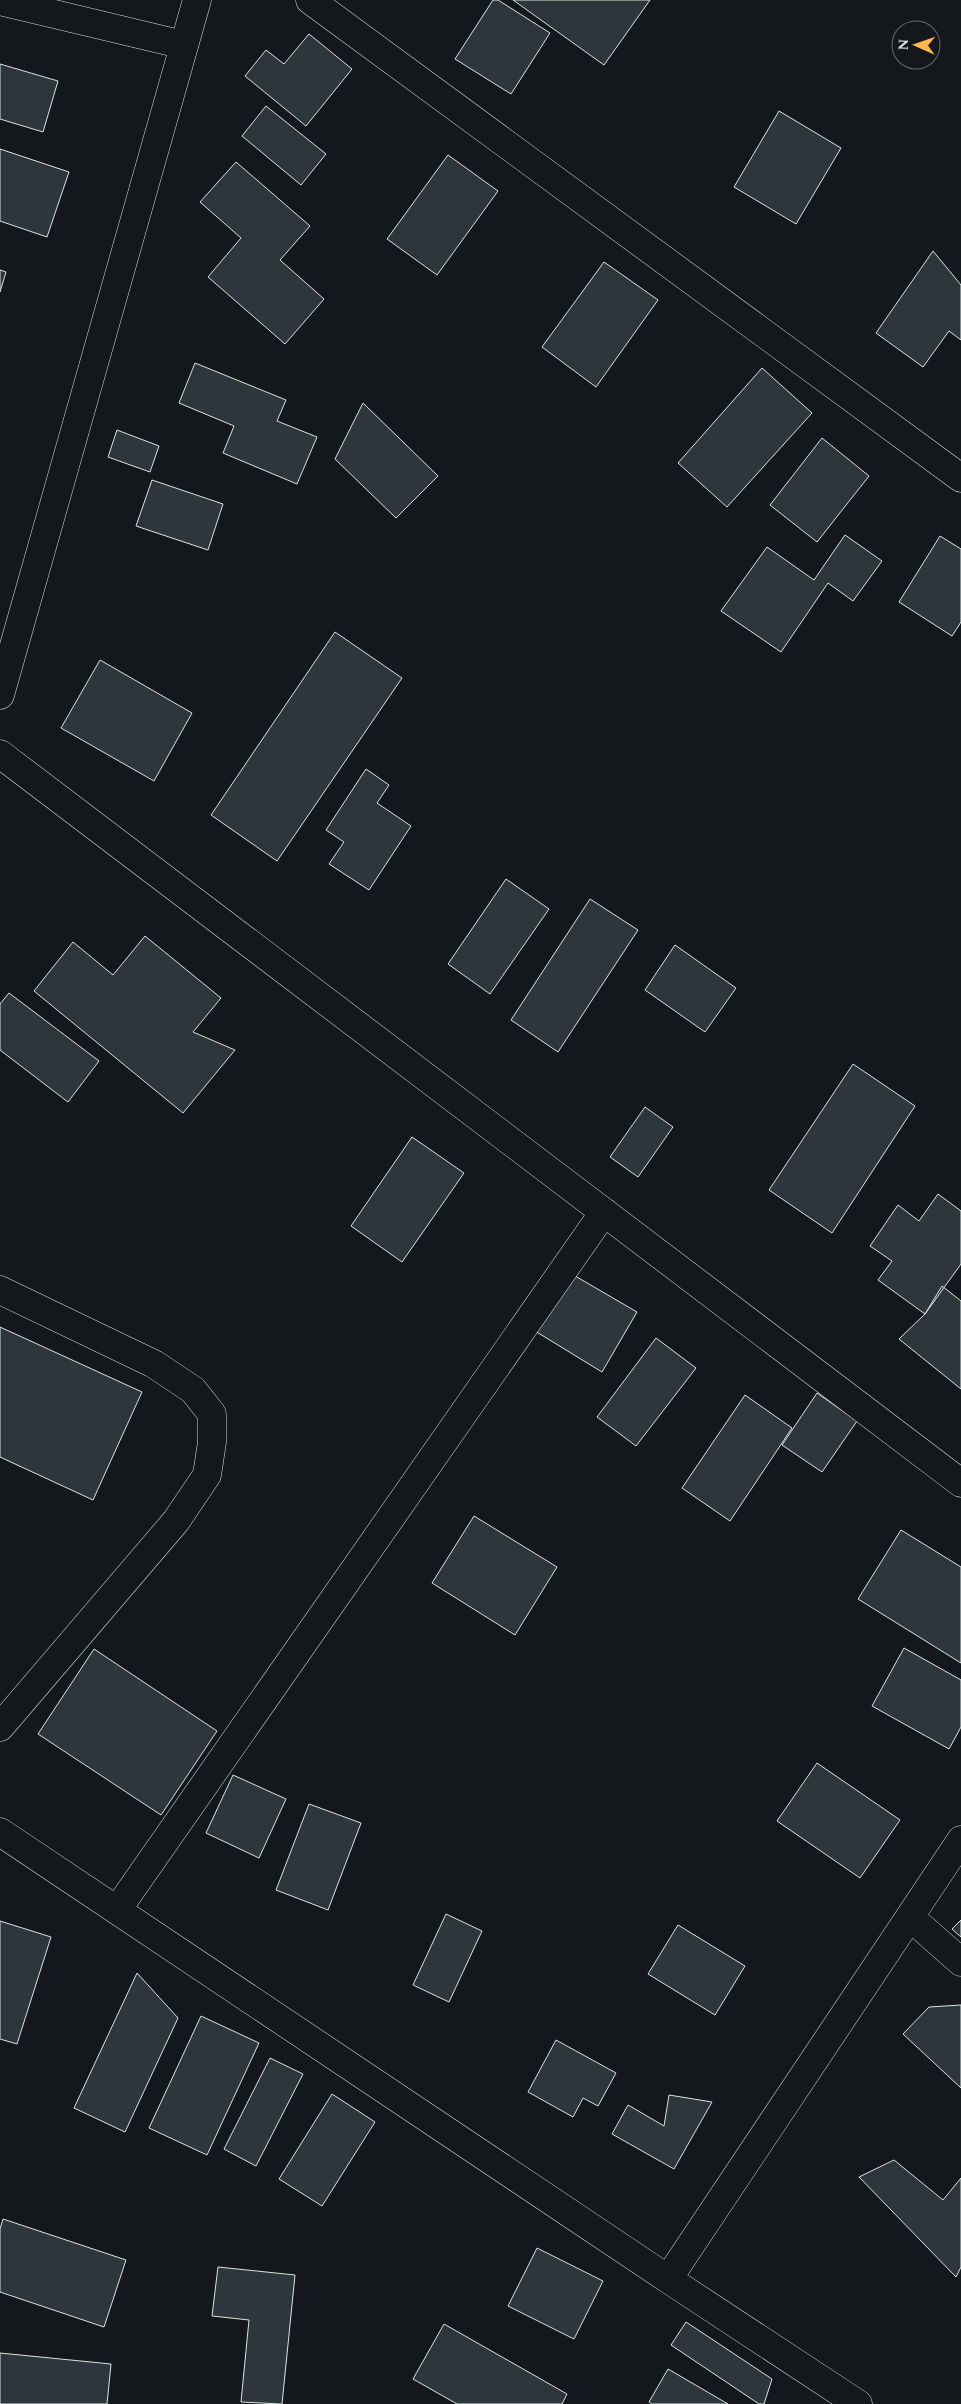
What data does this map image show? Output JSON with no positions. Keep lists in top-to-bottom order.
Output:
{
  "north": "left"
}
